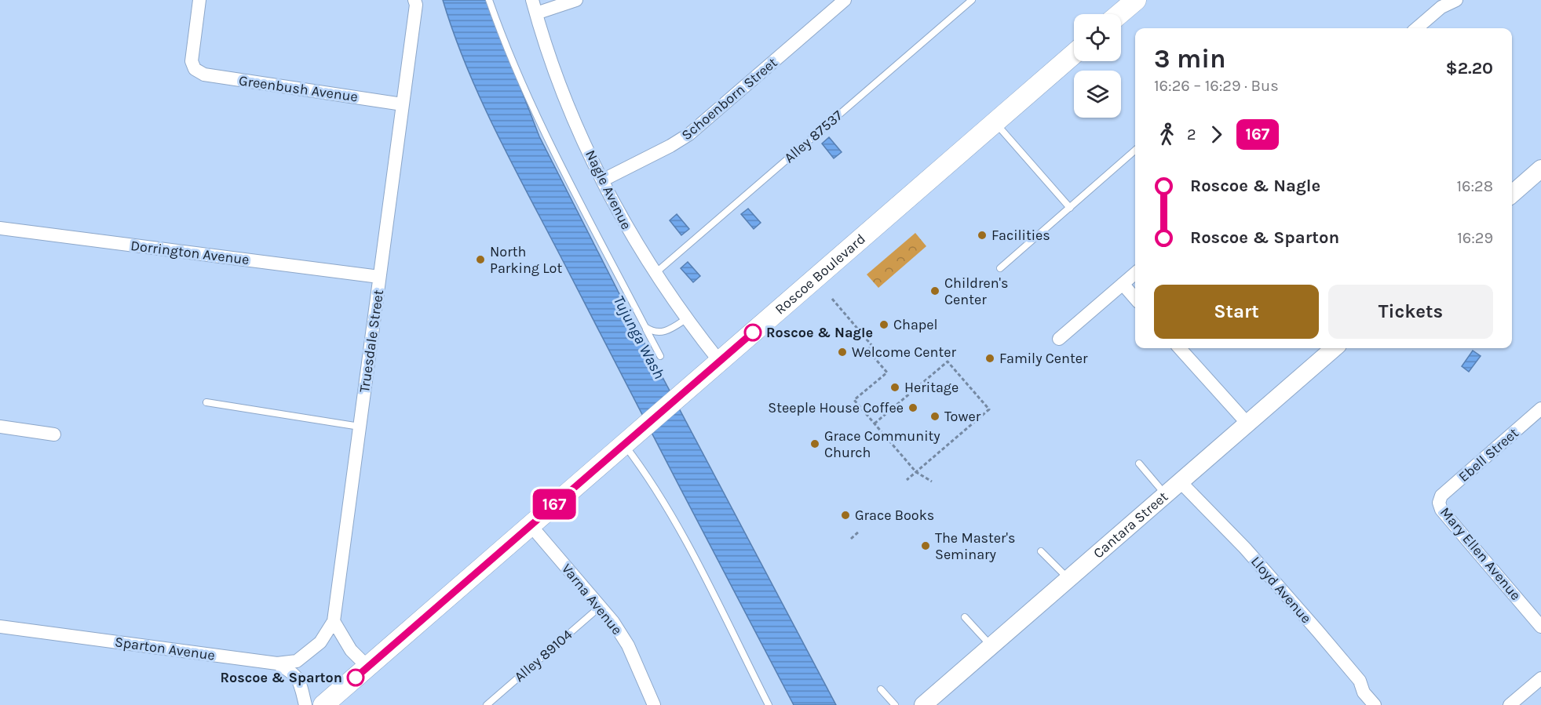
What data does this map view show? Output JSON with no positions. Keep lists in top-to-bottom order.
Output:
{
  "streets": {
    "main road": ["Roscoe Boulevard"],
    "street": [
      "Greenbush Avenue",
      "Schoenborn Street",
      "Nagle Avenue",
      "Dorrington Avenue",
      "Truesdale Street",
      "Ebell Street",
      "Cantara Street",
      "Mary Ellen Avenue",
      "Lloyd Avenue",
      "Varna Avenue",
      "Sparton Avenue"
    ],
    "lane": ["Alley 87537", "Alley 89104"]
  },
  "crossings": [
    ["Greenbush Avenue", "Truesdale Street"],
    ["Schoenborn Street", "Nagle Avenue"],
    ["Alley 87537", "Nagle Avenue"],
    ["Nagle Avenue", "Roscoe Boulevard"],
    ["Dorrington Avenue", "Truesdale Street"],
    ["Roscoe Boulevard", "Varna Avenue"],
    ["Ebell Street", "Mary Ellen Avenue"],
    ["Cantara Street", "Lloyd Avenue"],
    ["Varna Avenue", "Alley 89104"]
  ],
  "water": ["Tujunga Wash"],
  "places": [
    "Facilities",
    "North Parking Lot",
    "Children's Center",
    "Chapel",
    "Roscoe & Nagle",
    "Welcome Center",
    "Family Center",
    "Heritage",
    "Steeple House Coffee",
    "Tower",
    "Grace Community Church",
    "Grace Books",
    "The Master's Seminary",
    "Roscoe & Sparton"
  ],
  "lines": ["bus line 167"],
  "page": {
    "on_map": "167",
    "heading": ["3 min", "16:26 – 16:29 · Bus", "$2.20"],
    "legs": ["2", "167"],
    "list": [
      {
        "name": "Roscoe & Nagle",
        "value": "16:28"
      },
      {
        "name": "Roscoe & Sparton",
        "value": "16:29"
      }
    ],
    "buttons": ["Start", "Tickets"]
  }
}
